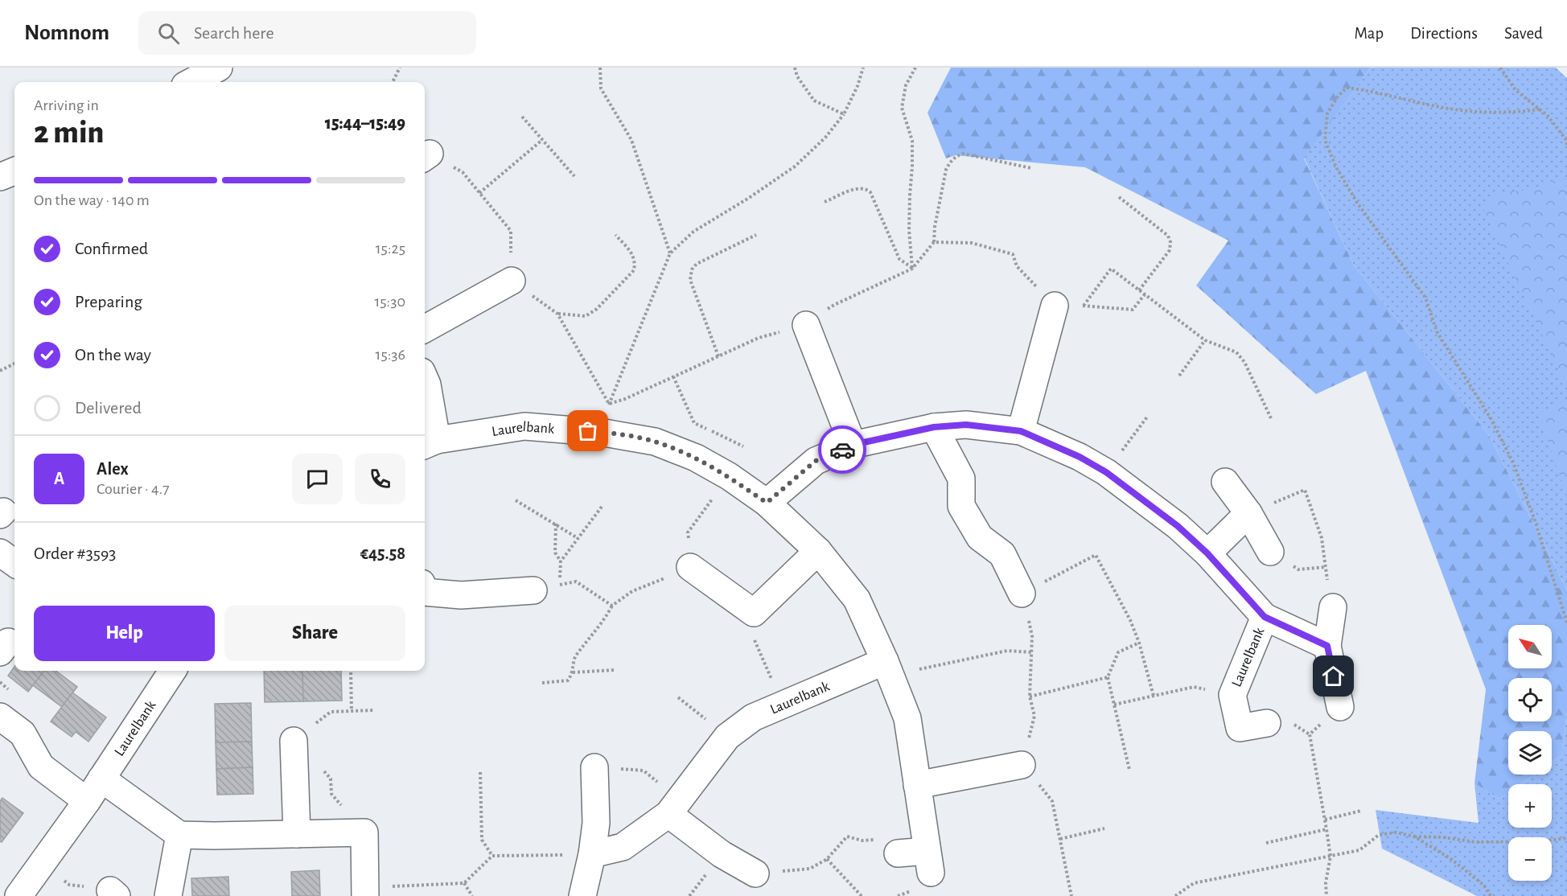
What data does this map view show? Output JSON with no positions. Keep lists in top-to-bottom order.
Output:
{
  "streets": {
    "street": ["Laurelbank"]
  },
  "north": "top left",
  "page": {
    "header": "Nomnom",
    "search": "Search here",
    "nav": ["Map", "Directions", "Saved"],
    "heading": ["2 min", "Arriving in", "15:44–15:49"],
    "panel": [
      "Alex",
      "Courier · 4.7",
      "Order #3593",
      "€45.58"
    ],
    "bar": "On the way · 140 m",
    "list": [
      ["Confirmed", "15:25"],
      ["Preparing", "15:30"],
      ["On the way", "15:36"],
      "Delivered"
    ],
    "round": "A",
    "buttons": ["Help", "Share"],
    "map_buttons": ["+", "−"]
  }
}
